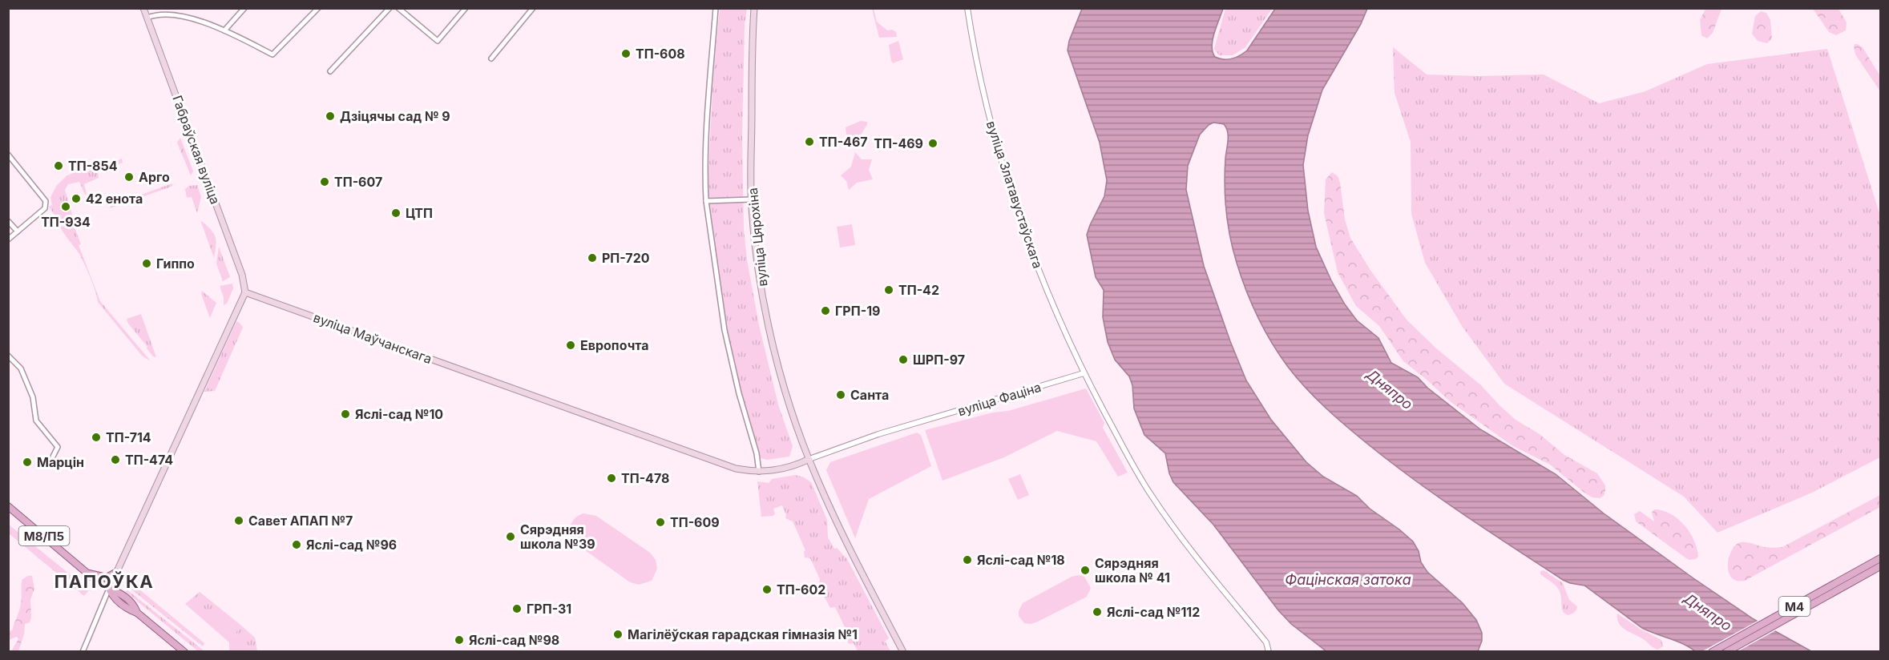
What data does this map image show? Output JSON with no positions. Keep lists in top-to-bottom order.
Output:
{
  "streets": {
    "main road": [
      "Габраўская вуліца",
      "вуліца Цярохіна",
      "вуліца Маўчанскага",
      "М8/П5",
      "М4"
    ],
    "street": ["вуліца Златавустаўскага", "вуліца Фаціна"]
  },
  "crossings": [
    ["Габраўская вуліца", "вуліца Маўчанскага"],
    ["вуліца Златавустаўскага", "вуліца Фаціна"],
    ["вуліца Цярохіна", "вуліца Маўчанскага"],
    ["вуліца Цярохіна", "вуліца Фаціна"],
    ["вуліца Маўчанскага", "вуліца Фаціна"]
  ],
  "districts": ["ПАПОЎКА"],
  "water": ["Дняпро", "Фацінская затока"],
  "places": [
    "ТП-608",
    "Дзіцячы сад № 9",
    "ТП-467",
    "ТП-469",
    "ТП-854",
    "Арго",
    "ТП-607",
    "42 енота",
    "ТП-934",
    "ЦТП",
    "РП-720",
    "Гиппо",
    "ТП-42",
    "ГРП-19",
    "Европочта",
    "ШРП-97",
    "Санта",
    "Яслі-сад №10",
    "ТП-714",
    "ТП-474",
    "Марцін",
    "ТП-478",
    "Савет АПАП №7",
    "ТП-609",
    "Сярэдняя школа №39",
    "Яслі-сад №96",
    "Яслі-сад №18",
    "Сярэдняя школа № 41",
    "ТП-602",
    "ГРП-31",
    "Яслі-сад №112",
    "Магілёўская гарадская гімназія №1",
    "Яслі-сад №98"
  ]
}
